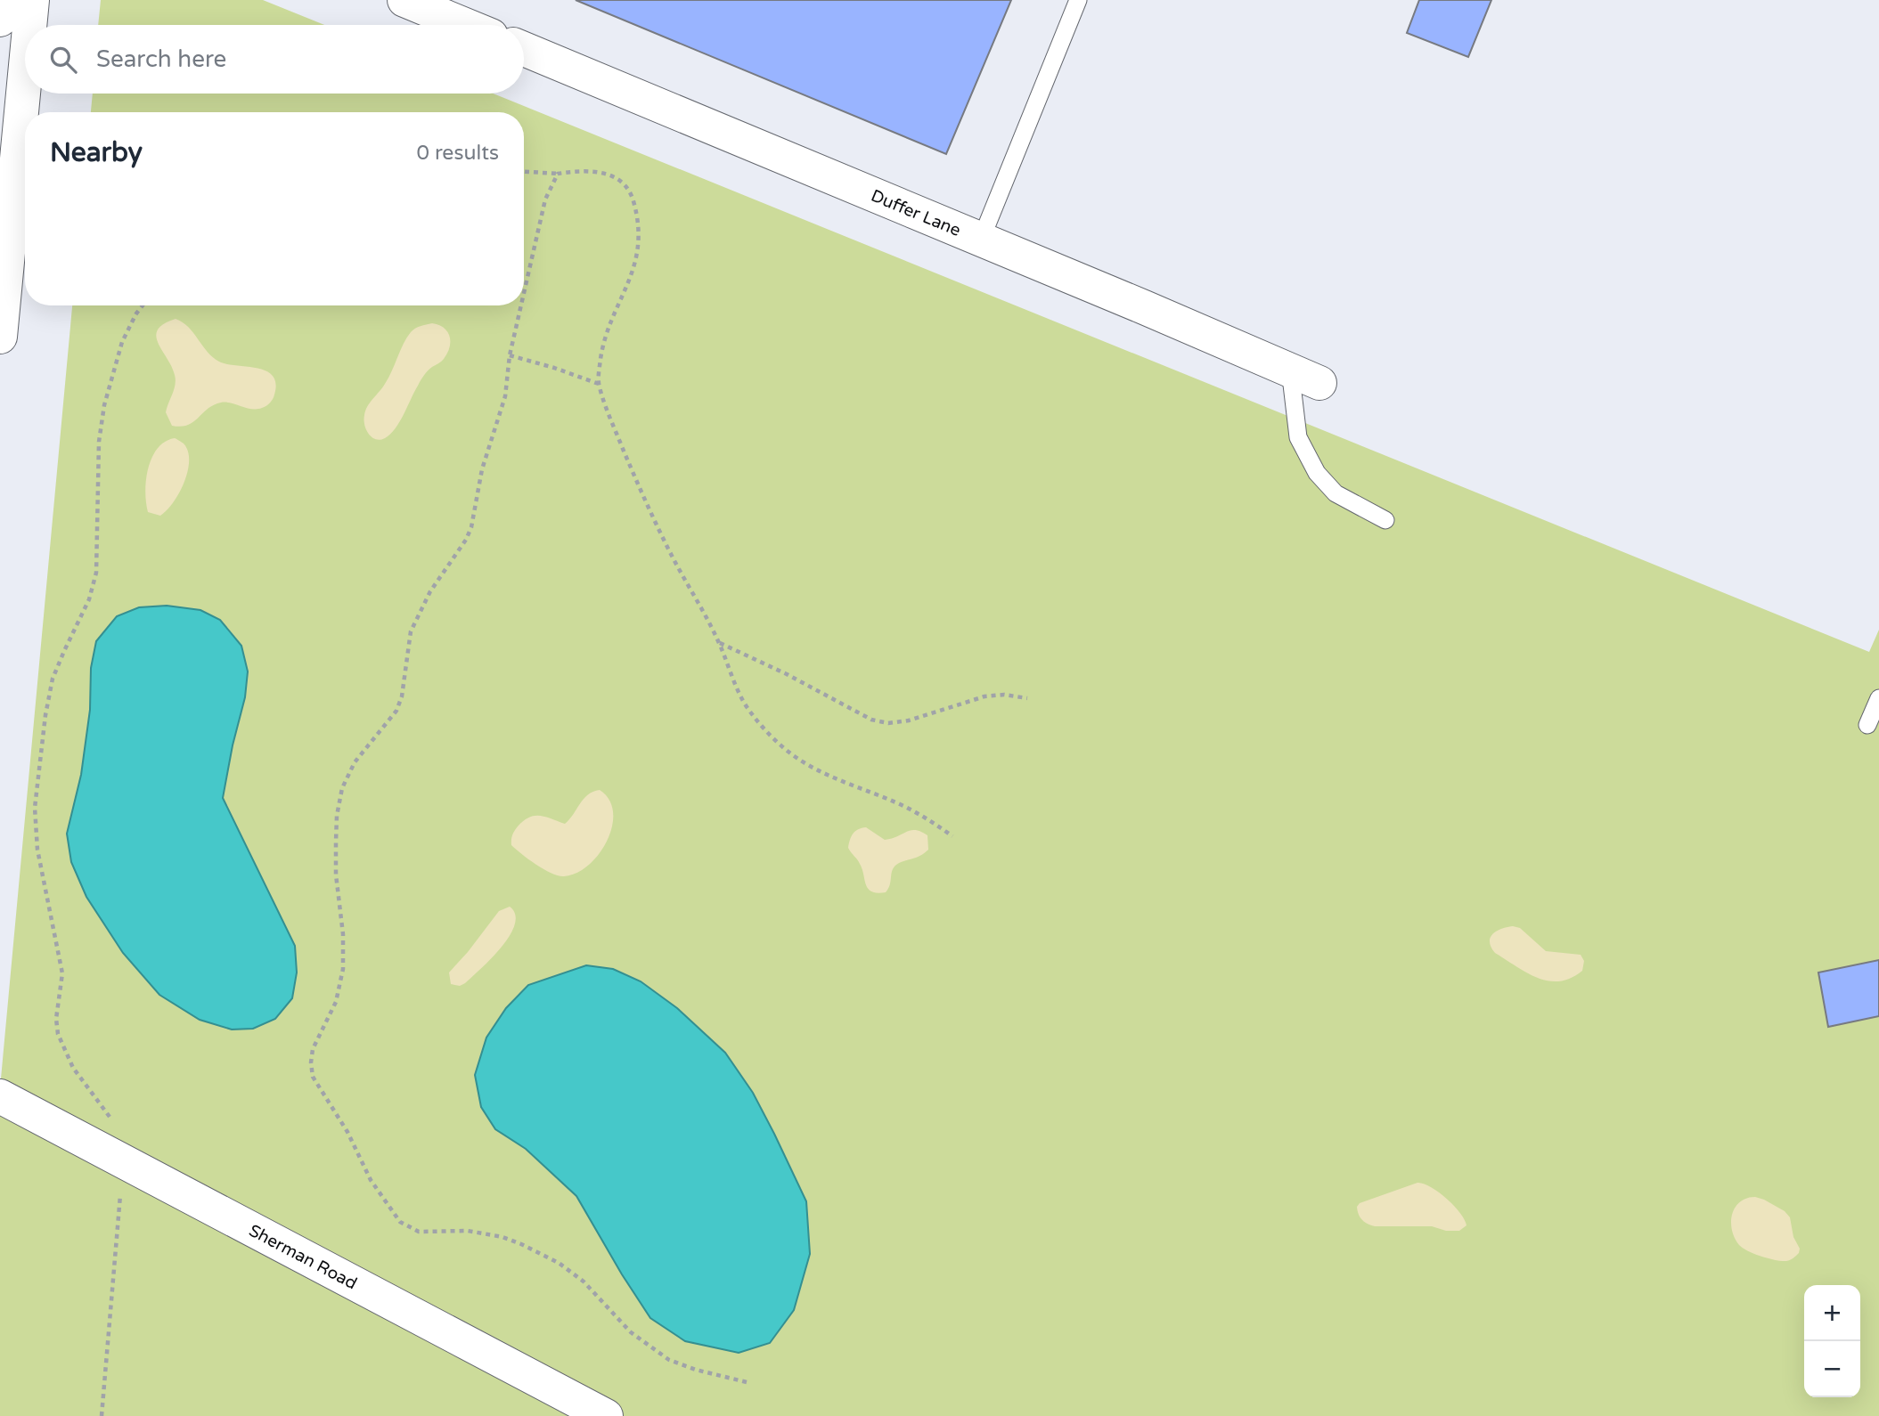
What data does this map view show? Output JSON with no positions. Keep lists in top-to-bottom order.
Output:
{
  "streets": {
    "street": ["Duffer Lane", "Sherman Road"]
  },
  "page": {
    "search": "Search here",
    "heading": ["Nearby", "0 results"],
    "map_buttons": ["+", "−"]
  }
}
